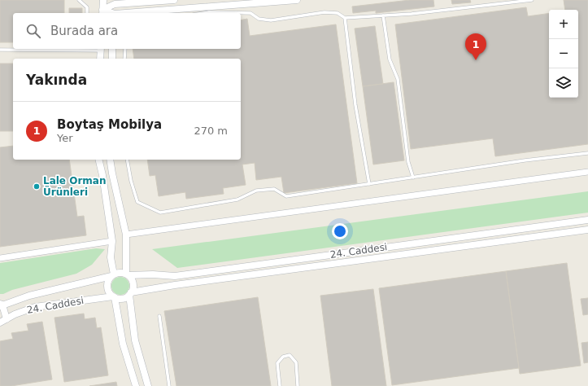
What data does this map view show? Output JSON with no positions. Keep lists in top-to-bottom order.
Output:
{
  "streets": {
    "street": ["24. Caddesi"]
  },
  "places": ["Lale Orman Ürünleri"],
  "page": {
    "map_buttons": ["+", "−"],
    "search": "Burada ara",
    "pins": "1",
    "heading": "Yakında",
    "list": [
      {
        "mark": "1",
        "name": "Boytaş Mobilya",
        "note": "Yer",
        "value": "270 m"
      }
    ]
  }
}
